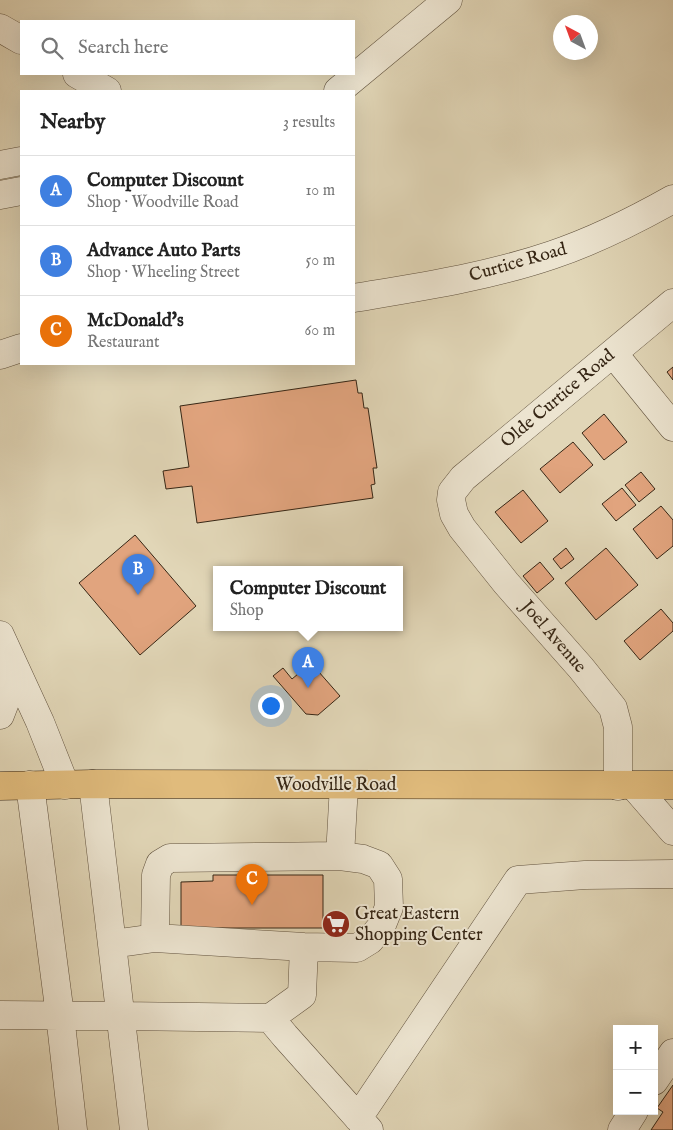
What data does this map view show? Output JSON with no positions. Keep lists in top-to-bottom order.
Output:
{
  "streets": {
    "main road": ["Woodville Road"],
    "street": ["Curtice Road", "Olde Curtice Road", "Joel Avenue"]
  },
  "crossings": [
    ["Olde Curtice Road", "Joel Avenue"],
    ["Joel Avenue", "Woodville Road"]
  ],
  "places": {
    "supermarket": ["Great Eastern Shopping Center"]
  },
  "north": "top left",
  "page": {
    "search": "Search here",
    "heading": ["Nearby", "3 results"],
    "list": [
      {
        "mark": "A",
        "name": "Computer Discount",
        "note": "Shop · Woodville Road",
        "value": "10 m"
      },
      {
        "mark": "B",
        "name": "Advance Auto Parts",
        "note": "Shop · Wheeling Street",
        "value": "50 m"
      },
      {
        "mark": "C",
        "name": "McDonald's",
        "note": "Restaurant",
        "value": "60 m"
      }
    ],
    "pins": ["B", "A", "C"],
    "popup": ["Computer Discount", "Shop"],
    "map_buttons": ["+", "−"]
  }
}
